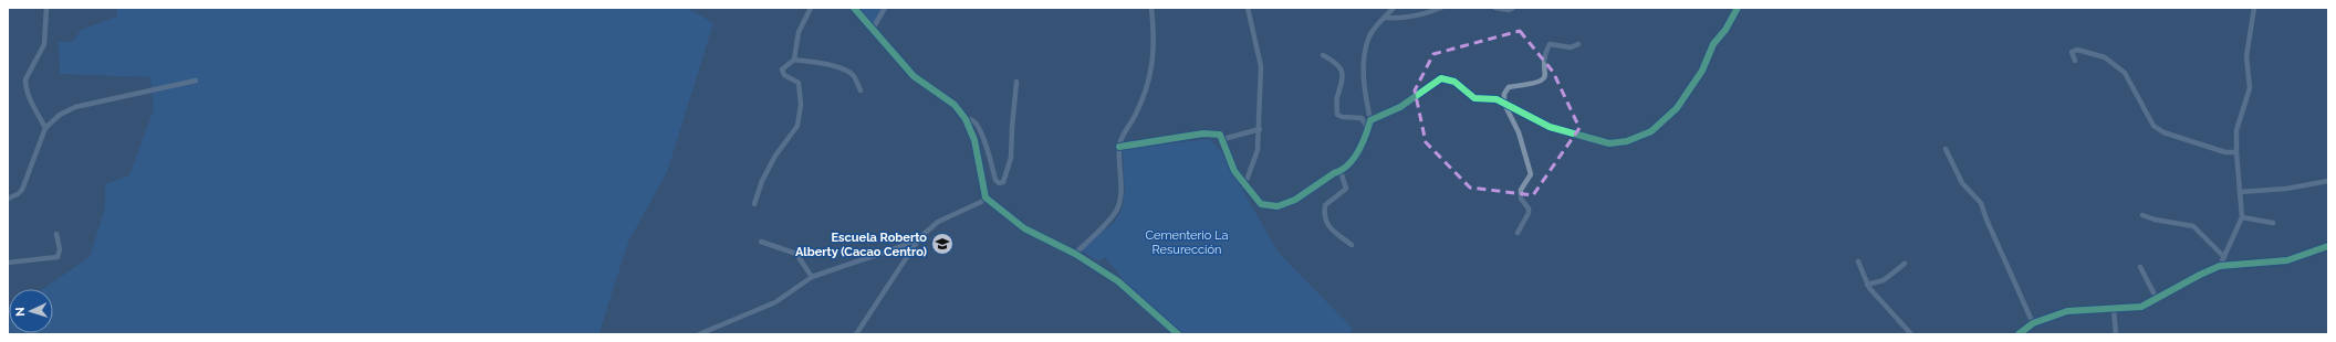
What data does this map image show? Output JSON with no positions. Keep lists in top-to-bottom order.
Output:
{
  "parks": ["Cementerio La Resurección"],
  "places": {
    "school or university": ["Escuela Roberto Alberty (Cacao Centro)"]
  },
  "north": "left"
}
